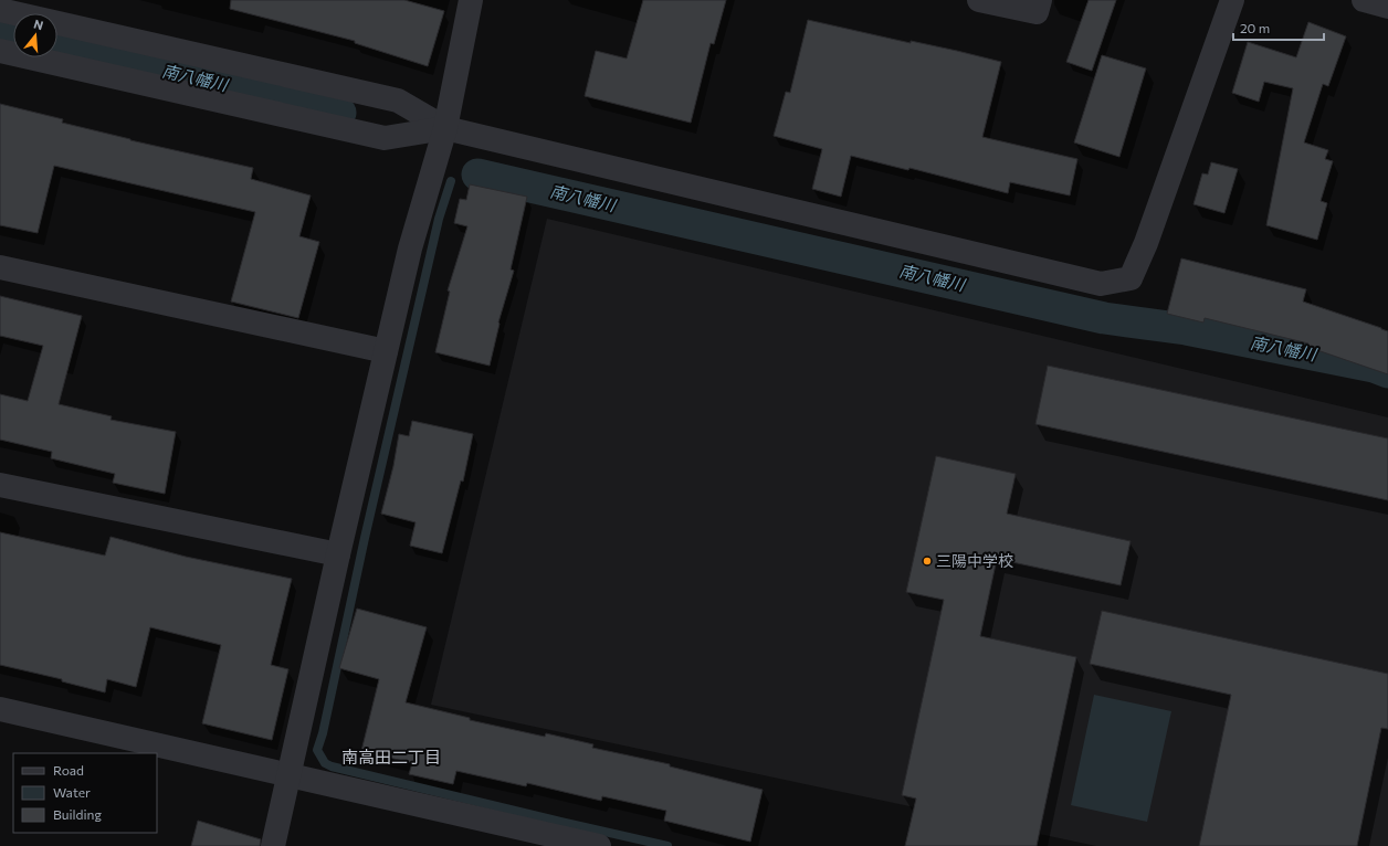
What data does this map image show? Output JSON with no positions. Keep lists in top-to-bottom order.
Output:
{
  "districts": ["南高田二丁目"],
  "water": ["南八幡川"],
  "places": ["三陽中学校"],
  "legend": ["Road", "Water", "Building"],
  "scale_bar": "20 m",
  "north": "top"
}
